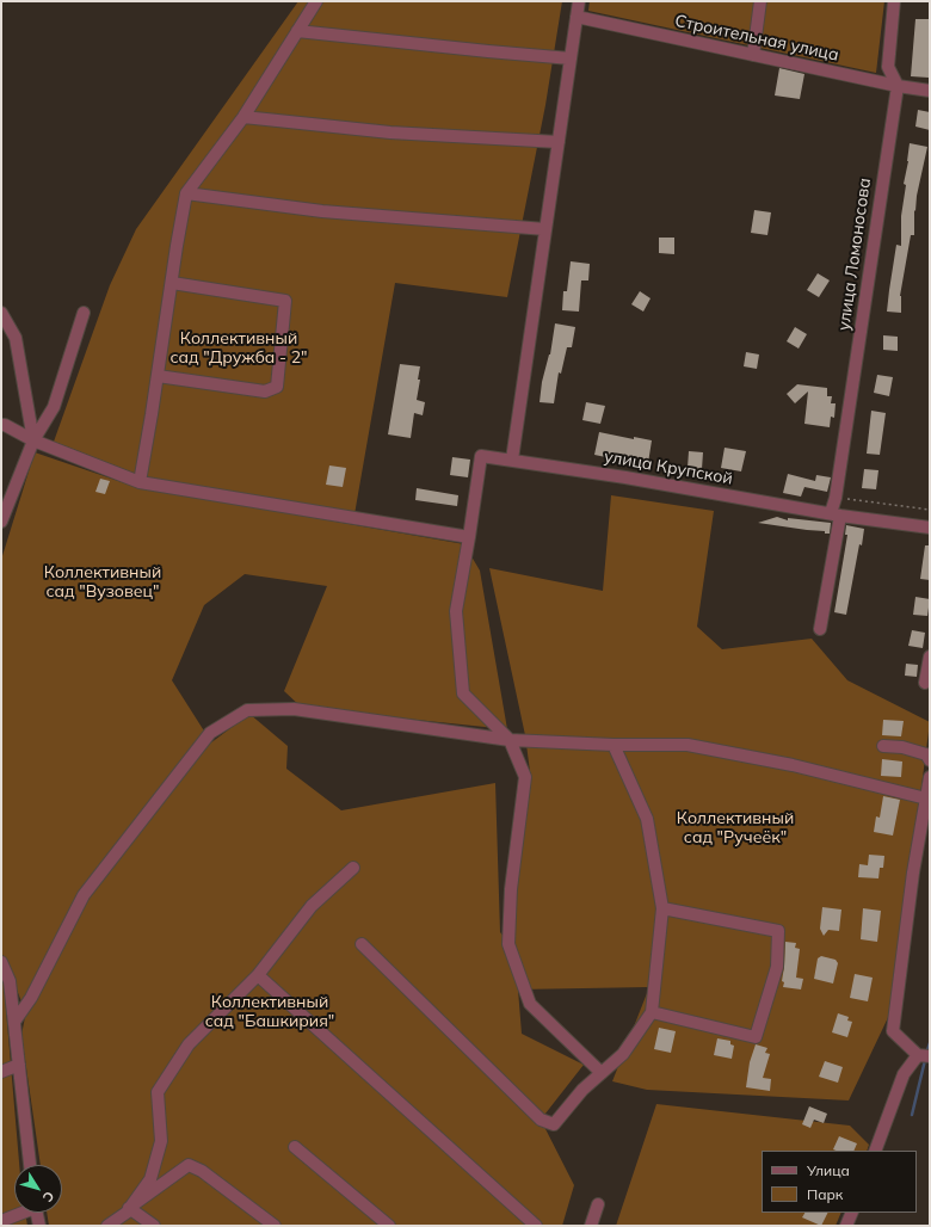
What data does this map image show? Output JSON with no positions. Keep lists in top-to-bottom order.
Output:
{
  "streets": {
    "street": ["Строительная улица", "улица Ломоносова", "улица Крупской"]
  },
  "crossings": [
    ["Строительная улица", "улица Ломоносова"],
    ["улица Ломоносова", "улица Крупской"]
  ],
  "parks": [
    "Коллективный сад \"Дружба - 2\"",
    "Коллективный сад \"Вузовец\"",
    "Коллективный сад \"Ручеёк\"",
    "Коллективный сад \"Башкирия\""
  ],
  "legend": ["Улица", "Парк"],
  "north": "bottom right"
}
